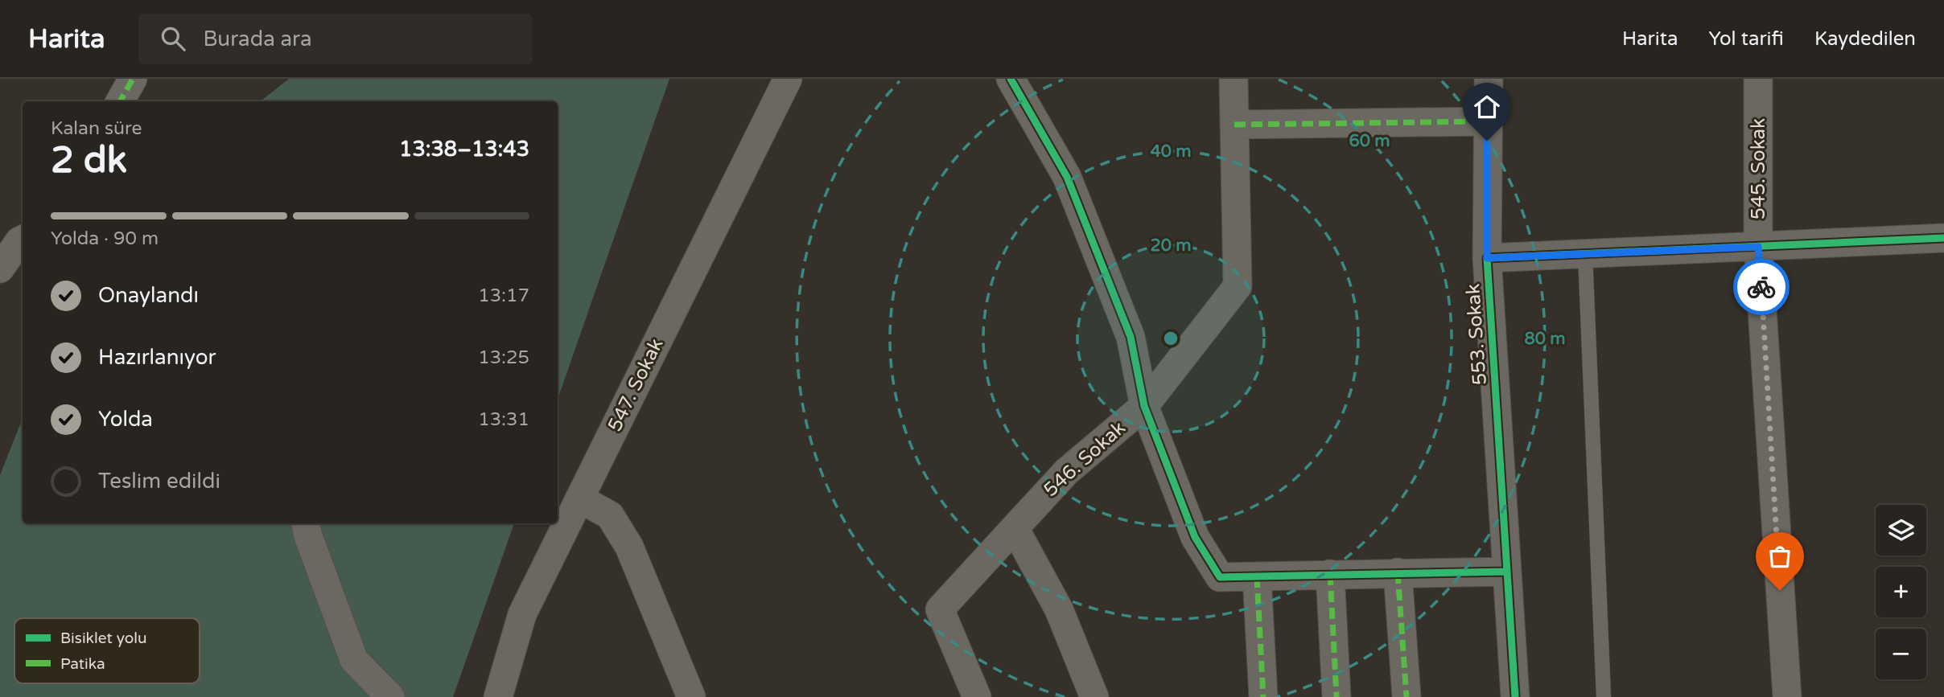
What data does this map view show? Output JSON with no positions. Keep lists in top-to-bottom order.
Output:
{
  "streets": {
    "street": [
      "545. Sokak",
      "553. Sokak",
      "547. Sokak",
      "546. Sokak"
    ]
  },
  "crossings": [
    ["545. Sokak", "553. Sokak"]
  ],
  "legend": ["Bisiklet yolu", "Patika"],
  "page": {
    "header": "Harita",
    "search": "Burada ara",
    "nav": ["Harita", "Yol tarifi", "Kaydedilen"],
    "heading": ["2 dk", "Kalan süre", "13:38–13:43"],
    "bar": "Yolda · 90 m",
    "list": [
      ["Onaylandı", "13:17"],
      ["Hazırlanıyor", "13:25"],
      ["Yolda", "13:31"],
      "Teslim edildi"
    ],
    "map_buttons": ["+", "−"]
  },
  "rings": [
    "60 m",
    "40 m",
    "20 m",
    "80 m"
  ]
}
